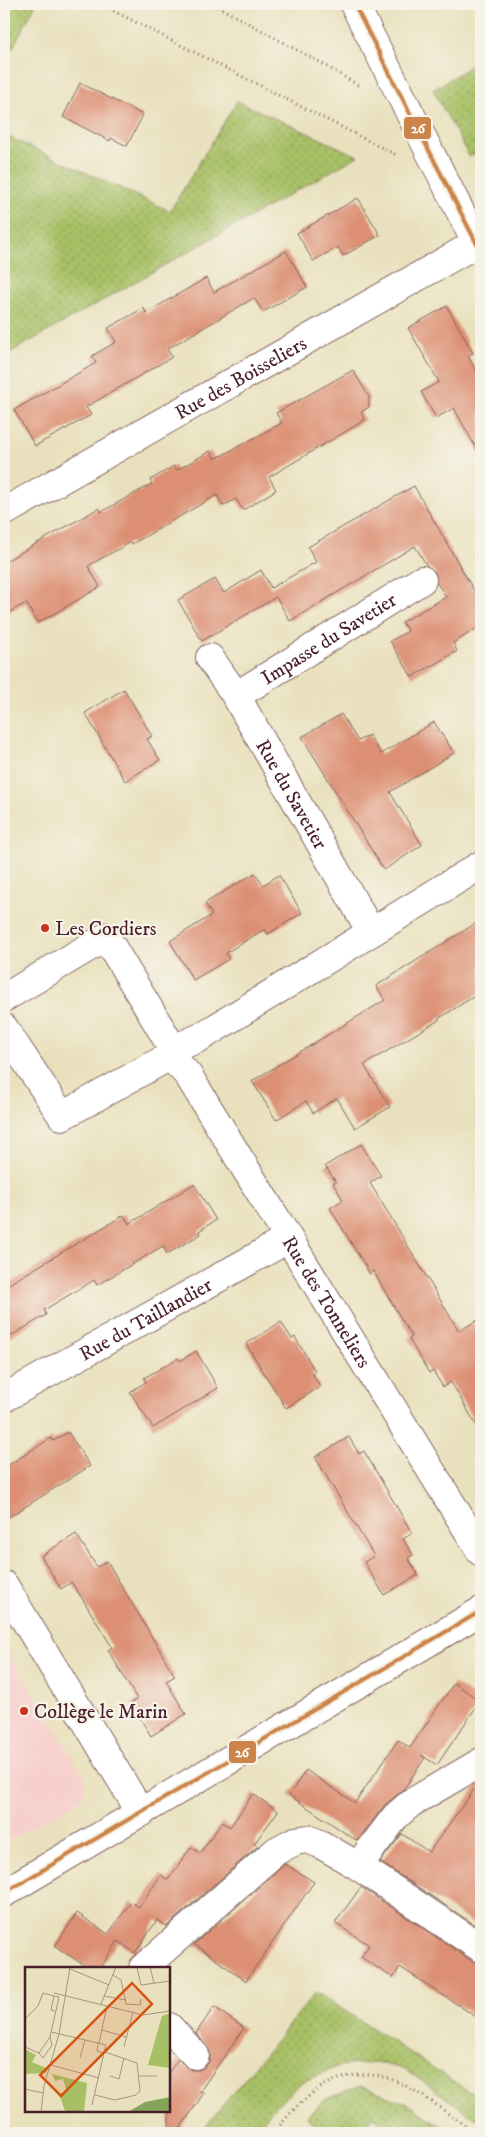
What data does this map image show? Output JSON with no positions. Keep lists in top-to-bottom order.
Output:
{
  "streets": {
    "street": [
      "Rue des Boisseliers",
      "Impasse du Savetier",
      "Rue du Savetier",
      "Rue des Tonneliers",
      "Rue du Taillandier"
    ]
  },
  "crossings": [
    ["Impasse du Savetier", "Rue du Savetier"],
    ["Rue des Tonneliers", "Rue du Taillandier"]
  ],
  "places": ["Les Cordiers", "Collège le Marin"],
  "lines": ["transit line 26"]
}
